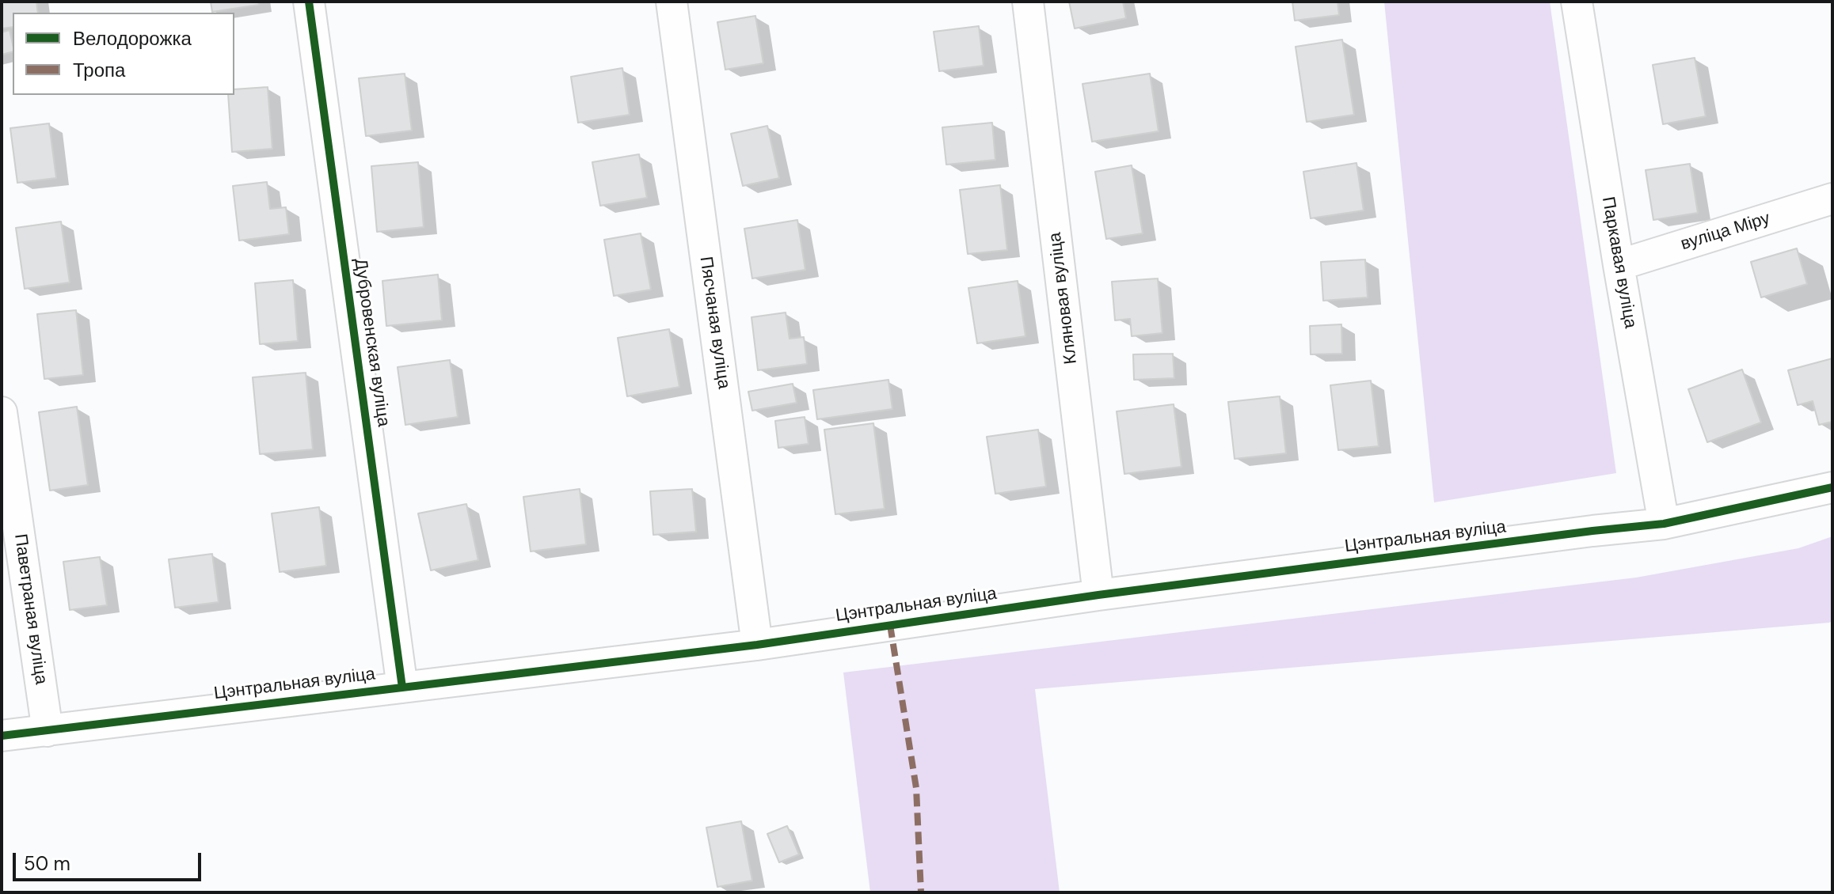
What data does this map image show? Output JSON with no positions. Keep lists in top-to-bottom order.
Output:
{
  "streets": {
    "street": [
      "вуліца Міру",
      "Паркавая вуліца",
      "Кляновая вуліца",
      "Пясчаная вуліца",
      "Дубровенская вуліца",
      "Цэнтральная вуліца",
      "Паветраная вуліца"
    ]
  },
  "crossings": [
    ["вуліца Міру", "Паркавая вуліца"],
    ["Паркавая вуліца", "Цэнтральная вуліца"],
    ["Кляновая вуліца", "Цэнтральная вуліца"],
    ["Пясчаная вуліца", "Цэнтральная вуліца"],
    ["Дубровенская вуліца", "Цэнтральная вуліца"],
    ["Цэнтральная вуліца", "Паветраная вуліца"]
  ],
  "legend": ["Велодорожка", "Тропа"],
  "scale_bar": "50 m"
}
